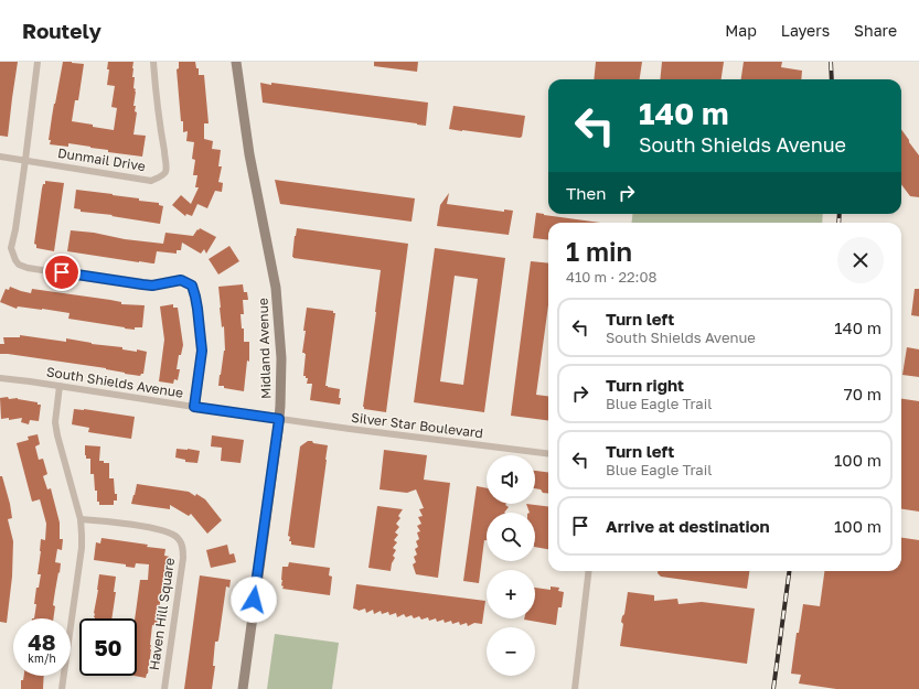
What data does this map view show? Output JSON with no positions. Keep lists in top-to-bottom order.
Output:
{
  "streets": {
    "main road": ["Midland Avenue"],
    "street": [
      "Dunmail Drive",
      "South Shields Avenue",
      "Silver Star Boulevard",
      "Haven Hill Square"
    ]
  },
  "crossings": [
    ["Midland Avenue", "South Shields Avenue"],
    ["Midland Avenue", "Silver Star Boulevard"],
    ["South Shields Avenue", "Silver Star Boulevard"]
  ],
  "page": {
    "header": "Routely",
    "nav": ["Map", "Layers", "Share"],
    "turn": ["140 m", "South Shields Avenue"],
    "then": "Then",
    "heading": ["1 min", "410 m · 22:08"],
    "list": [
      {
        "name": "Turn left",
        "note": "South Shields Avenue",
        "value": "140 m"
      },
      {
        "name": "Turn right",
        "note": "Blue Eagle Trail",
        "value": "70 m"
      },
      {
        "name": "Turn left",
        "note": "Blue Eagle Trail",
        "value": "100 m"
      },
      {
        "name": "Arrive at destination",
        "value": "100 m"
      }
    ],
    "map_buttons": ["+", "−"],
    "speed": "48 km/h",
    "limit": "50"
  }
}
